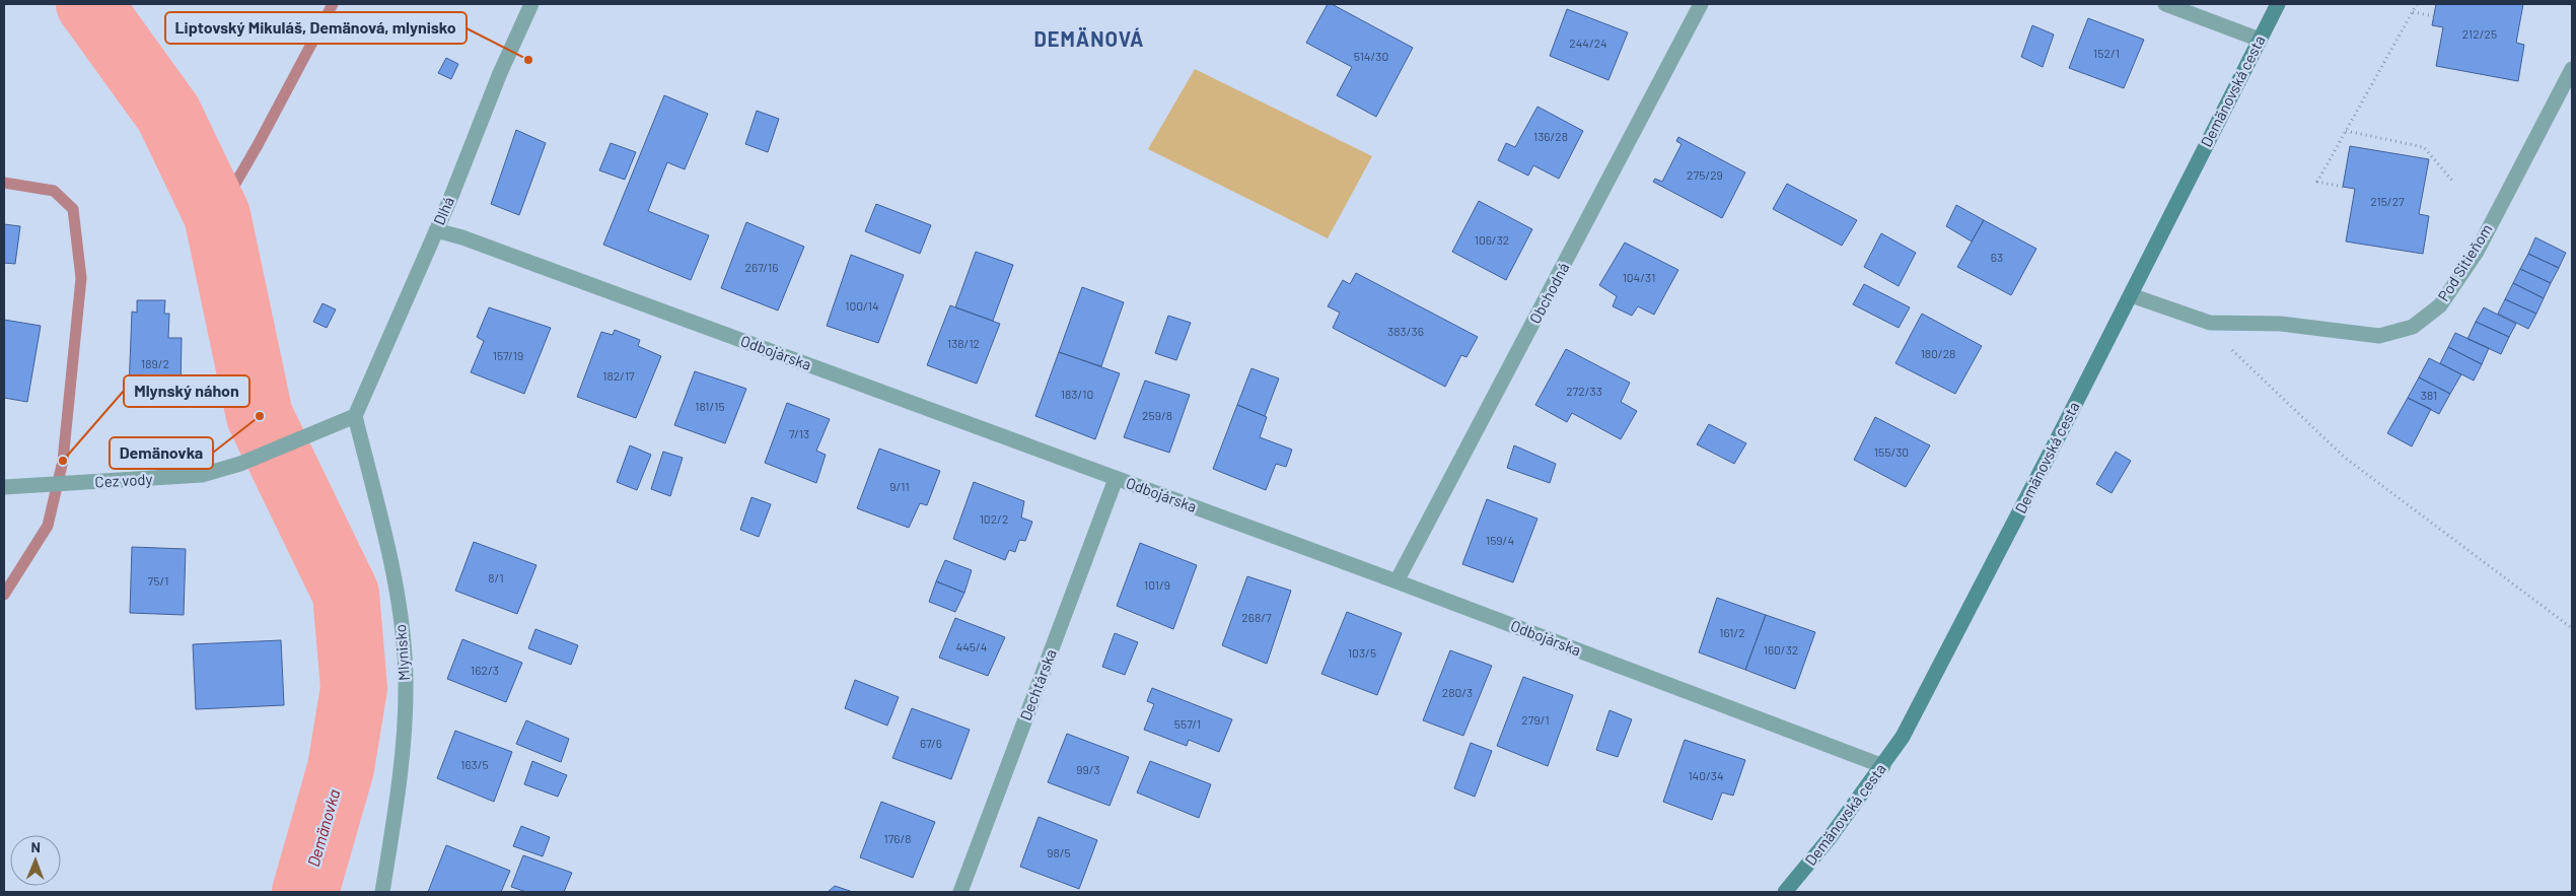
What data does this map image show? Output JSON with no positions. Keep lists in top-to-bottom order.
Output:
{
  "streets": {
    "main road": ["Demänovská cesta"],
    "street": [
      "Dlhá",
      "Pod Sitieňom",
      "Obchodná",
      "Odbojárska",
      "Cez vody",
      "Mlynisko",
      "Dechtárska"
    ]
  },
  "crossings": [
    ["Demänovská cesta", "Pod Sitieňom"],
    ["Demänovská cesta", "Odbojárska"],
    ["Dlhá", "Odbojárska"],
    ["Dlhá", "Cez vody"],
    ["Dlhá", "Mlynisko"],
    ["Obchodná", "Odbojárska"],
    ["Odbojárska", "Dechtárska"],
    ["Cez vody", "Mlynisko"]
  ],
  "districts": ["DEMÄNOVÁ"],
  "water": ["Demänovka"],
  "places": ["Liptovský Mikuláš, Demänová, mlynisko", "Demänovka", "Mlynský náhon"],
  "house_numbers": [
    "212/25",
    "244/24",
    "152/1",
    "514/30",
    "136/28",
    "275/29",
    "215/27",
    "106/32",
    "63",
    "267/16",
    "104/31",
    "100/14",
    "383/36",
    "138/12",
    "180/28",
    "157/19",
    "189/2",
    "182/17",
    "272/33",
    "183/10",
    "381",
    "181/15",
    "259/8",
    "7/13",
    "155/30",
    "9/11",
    "102/2",
    "159/4",
    "8/1",
    "75/1",
    "101/9",
    "268/7",
    "161/2",
    "445/4",
    "160/32",
    "103/5",
    "162/3",
    "280/3",
    "279/1",
    "557/1",
    "67/6",
    "163/5",
    "99/3",
    "140/34",
    "176/8",
    "98/5"
  ],
  "north": "top"
}
